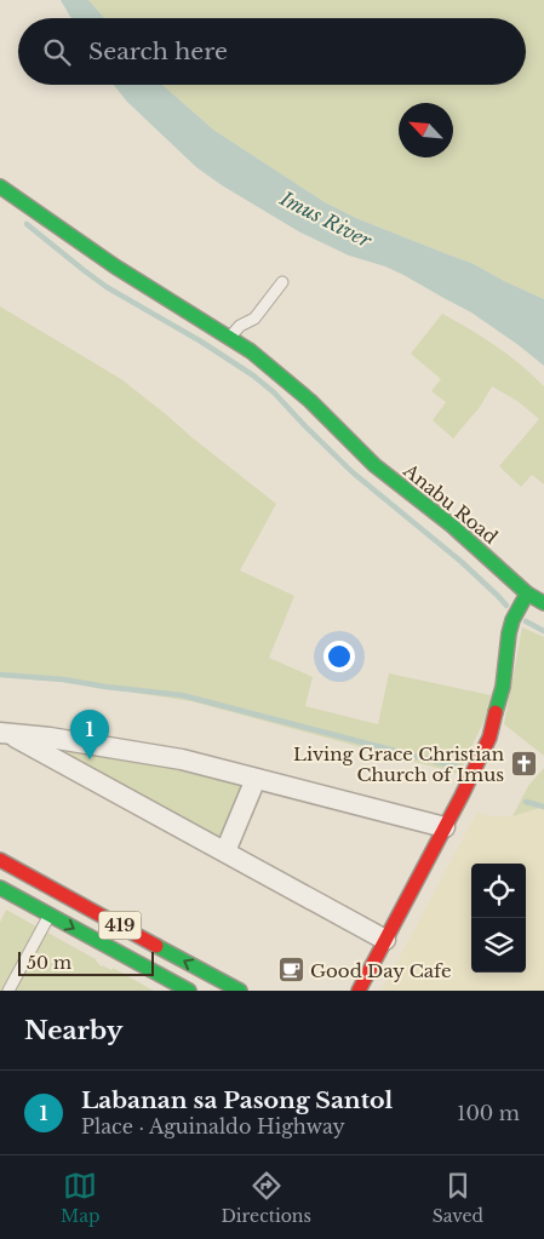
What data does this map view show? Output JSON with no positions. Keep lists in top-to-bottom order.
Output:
{
  "streets": {
    "main road": ["Anabu Road", "419"]
  },
  "water": ["Imus River"],
  "places": {
    "church": ["Living Grace Christian Church of Imus"],
    "cafe": ["Good Day Cafe"]
  },
  "scale_bar": "50 m",
  "north": "top left",
  "page": {
    "search": "Search here",
    "pins": "1",
    "scale": "50 m",
    "heading": "Nearby",
    "list": [
      {
        "mark": "1",
        "name": "Labanan sa Pasong Santol",
        "note": "Place · Aguinaldo Highway",
        "value": "100 m"
      }
    ],
    "nav": ["Map", "Directions", "Saved"]
  }
}
